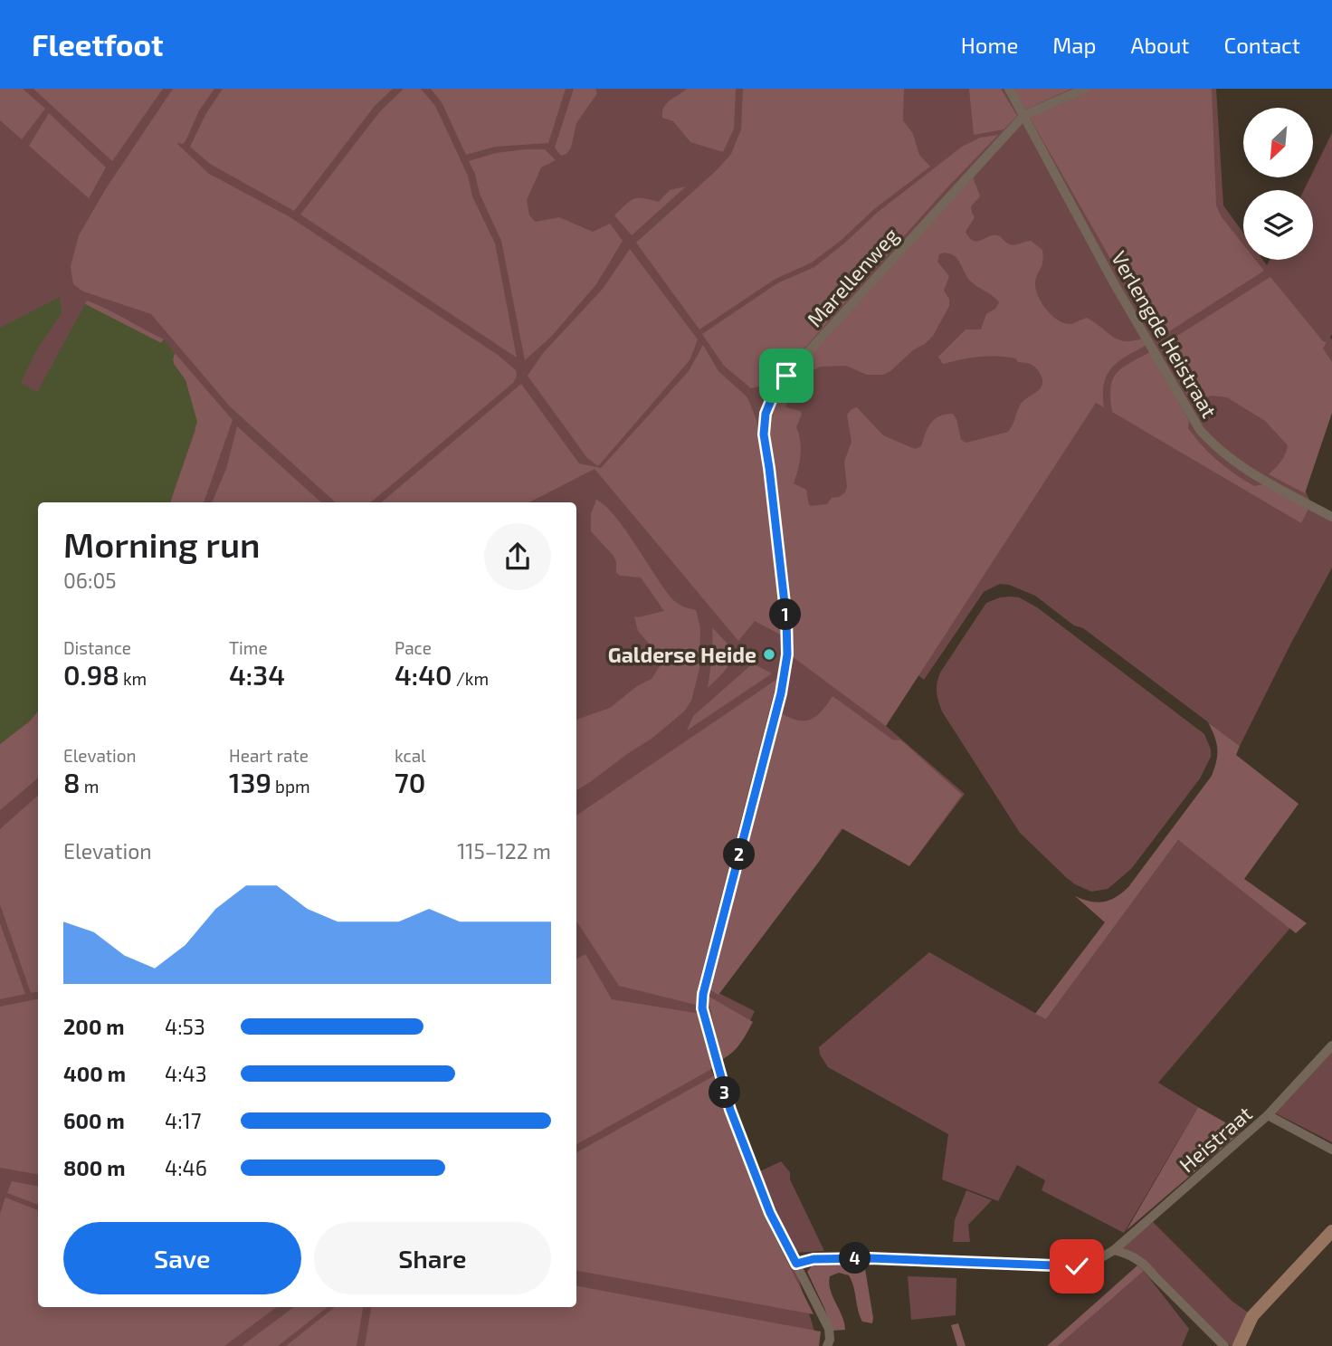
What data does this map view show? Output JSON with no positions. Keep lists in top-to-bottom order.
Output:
{
  "streets": {
    "street": ["Marellenweg", "Verlengde Heistraat", "Heistraat"]
  },
  "crossings": [
    ["Marellenweg", "Verlengde Heistraat"],
    ["Marellenweg", "Heistraat"]
  ],
  "places": ["Galderse Heide"],
  "north": "bottom left",
  "page": {
    "header": "Fleetfoot",
    "nav": [
      "Home",
      "Map",
      "About",
      "Contact"
    ],
    "heading": ["Morning run", "06:05"],
    "pins": [
      "1",
      "2",
      "3",
      "4"
    ],
    "stats": [
      ["Distance", "0.98 km"],
      ["Time", "4:34"],
      ["Pace", "4:40 /km"],
      ["Elevation", "8 m"],
      ["Heart rate", "139 bpm"],
      ["kcal", "70"]
    ],
    "chart": ["Elevation", "115–122 m"],
    "list": [
      {
        "name": "200 m",
        "note": "4:53"
      },
      {
        "name": "400 m",
        "note": "4:43"
      },
      {
        "name": "600 m",
        "note": "4:17"
      },
      {
        "name": "800 m",
        "note": "4:46"
      }
    ],
    "buttons": ["Save", "Share"]
  }
}
